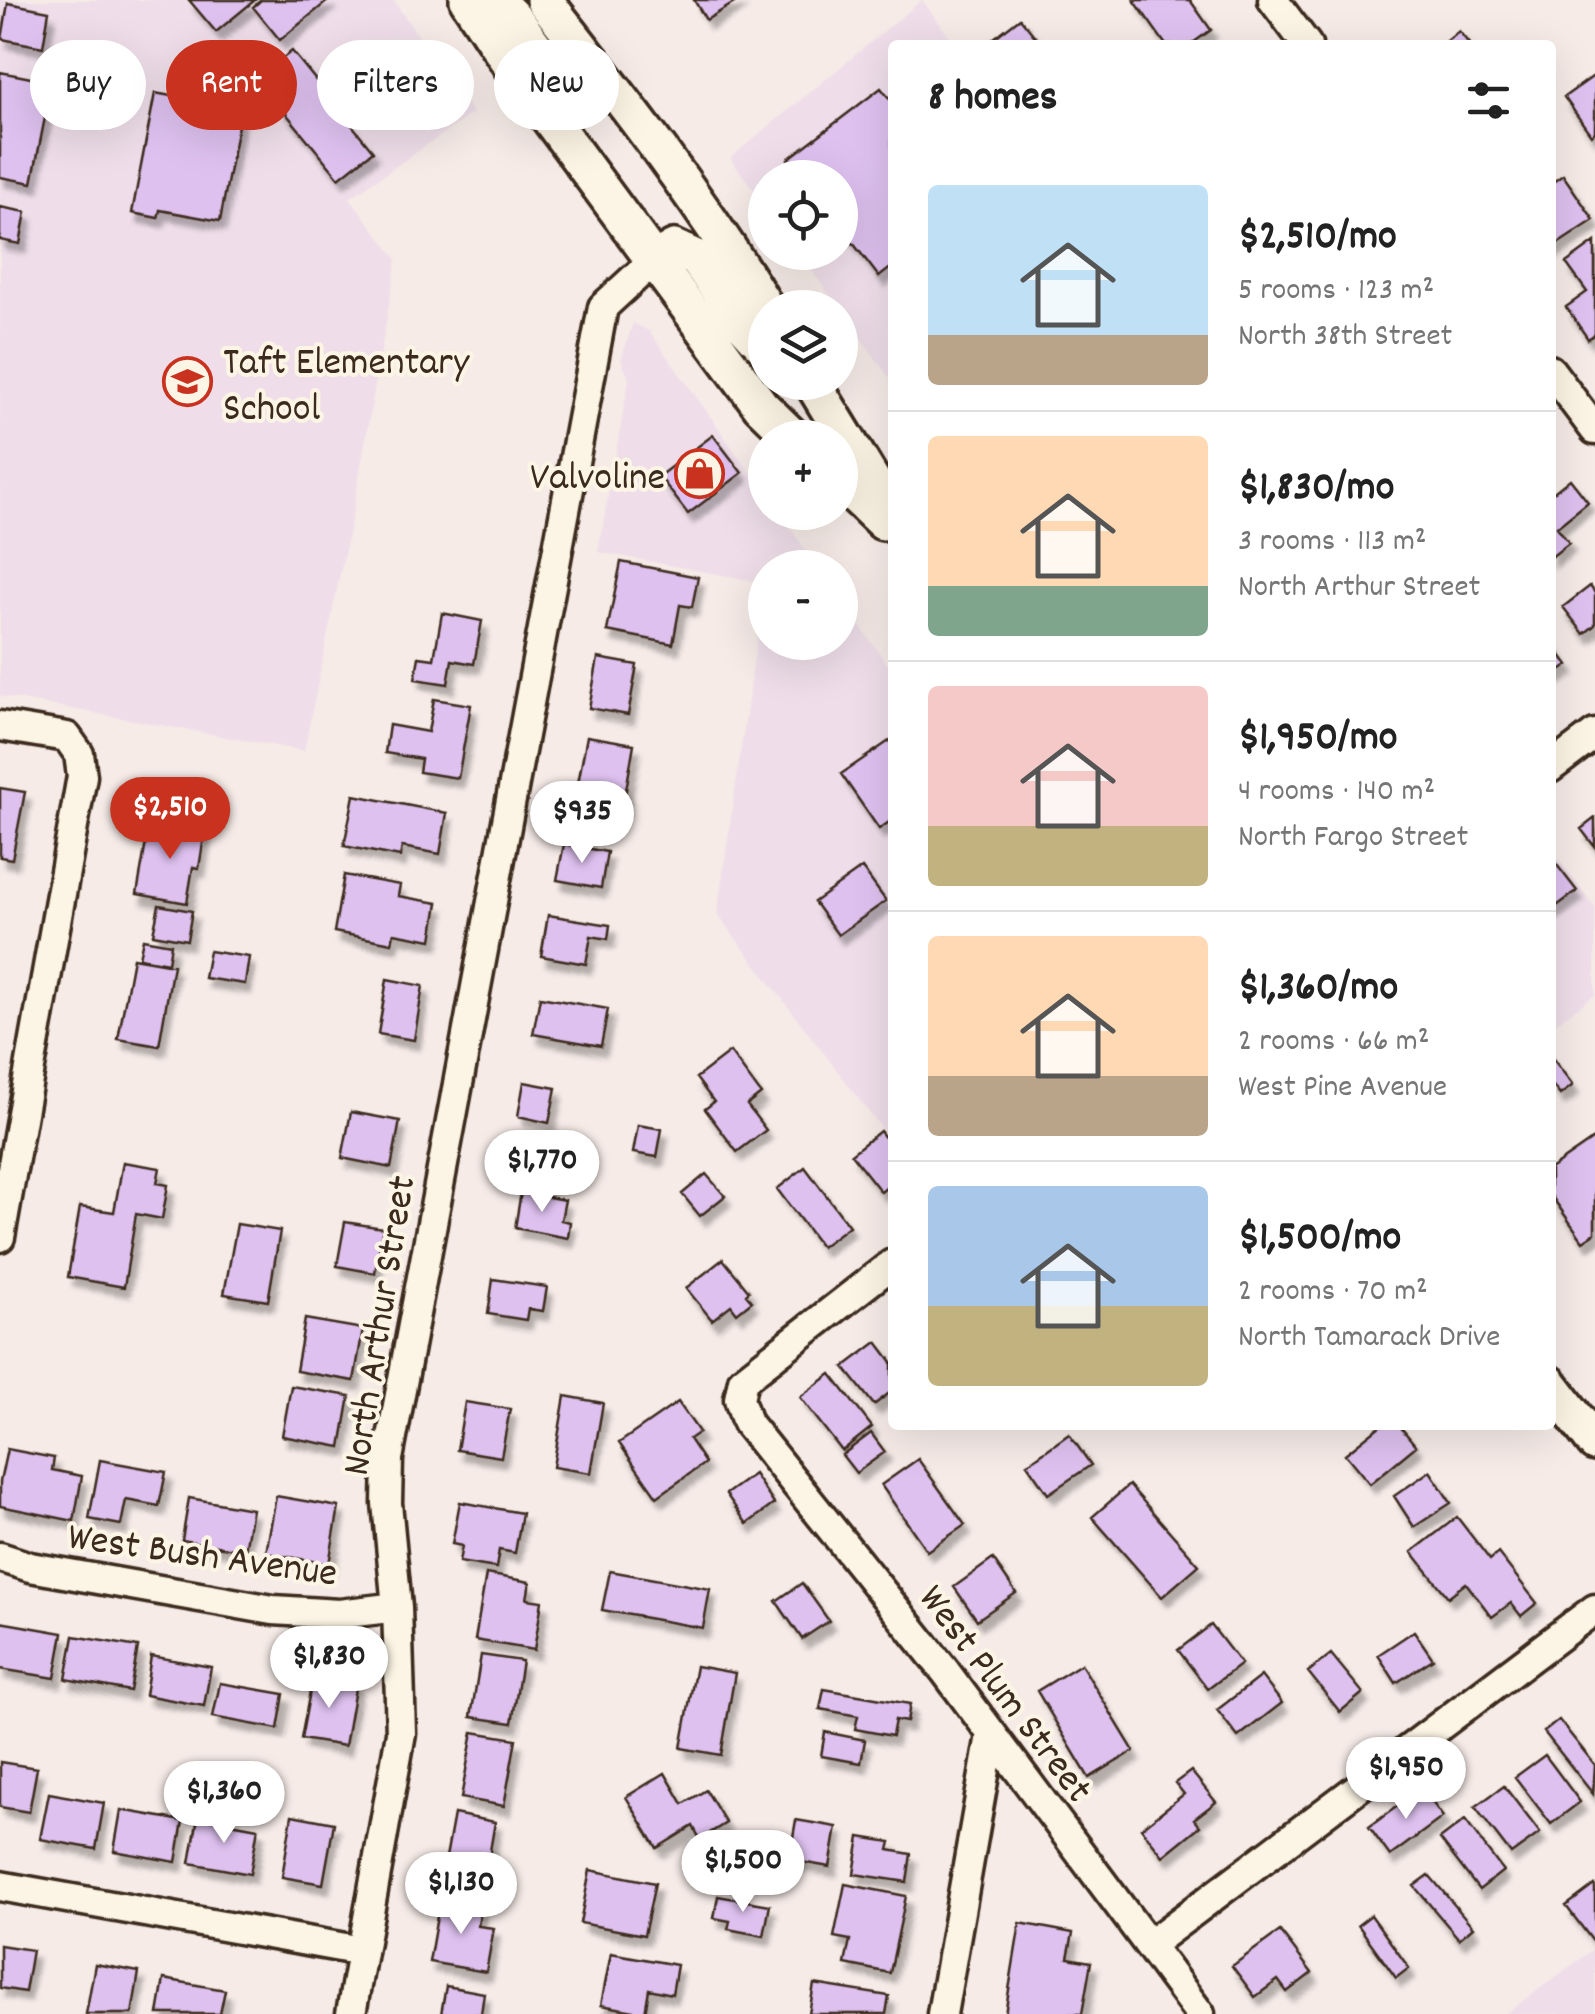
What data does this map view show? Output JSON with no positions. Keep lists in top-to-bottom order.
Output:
{
  "streets": {
    "street": ["North Arthur Street", "West Bush Avenue", "West Plum Street"]
  },
  "crossings": [
    ["North Arthur Street", "West Bush Avenue"]
  ],
  "places": {
    "school or university": ["Taft Elementary School"],
    "shop": ["Valvoline"]
  },
  "page": {
    "chip": [
      "Buy",
      "Rent",
      "Filters",
      "New"
    ],
    "heading": "8 homes",
    "map_buttons": ["+", "−"],
    "list": [
      {
        "name": "$2,510/mo",
        "note": "5 rooms · 123 m² · North 38th Street"
      },
      {
        "name": "$1,830/mo",
        "note": "3 rooms · 113 m² · North Arthur Street"
      },
      {
        "name": "$1,950/mo",
        "note": "4 rooms · 140 m² · North Fargo Street"
      },
      {
        "name": "$1,360/mo",
        "note": "2 rooms · 66 m² · West Pine Avenue"
      },
      {
        "name": "$1,500/mo",
        "note": "2 rooms · 70 m² · North Tamarack Drive"
      }
    ],
    "price": [
      "$2,510",
      "$935",
      "$1,770",
      "$1,830",
      "$1,950",
      "$1,360",
      "$1,500",
      "$1,130"
    ]
  }
}
